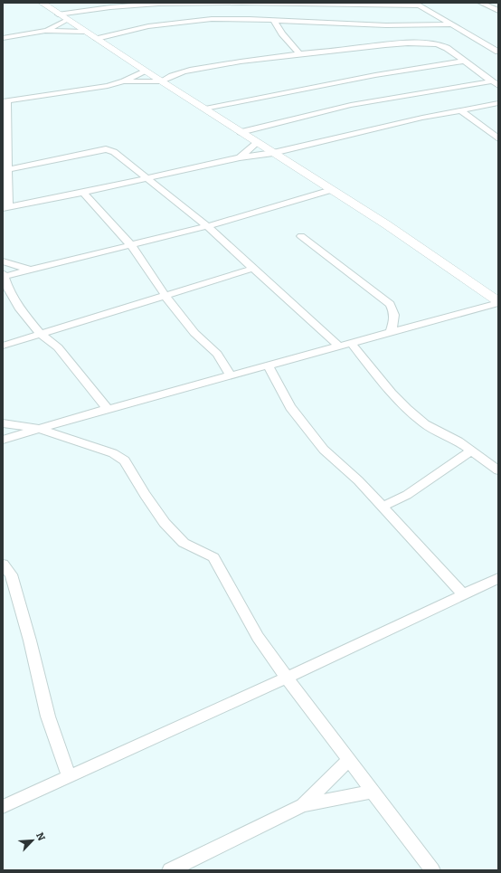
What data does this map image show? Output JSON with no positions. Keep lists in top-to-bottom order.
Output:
{
  "north": "top right"
}
